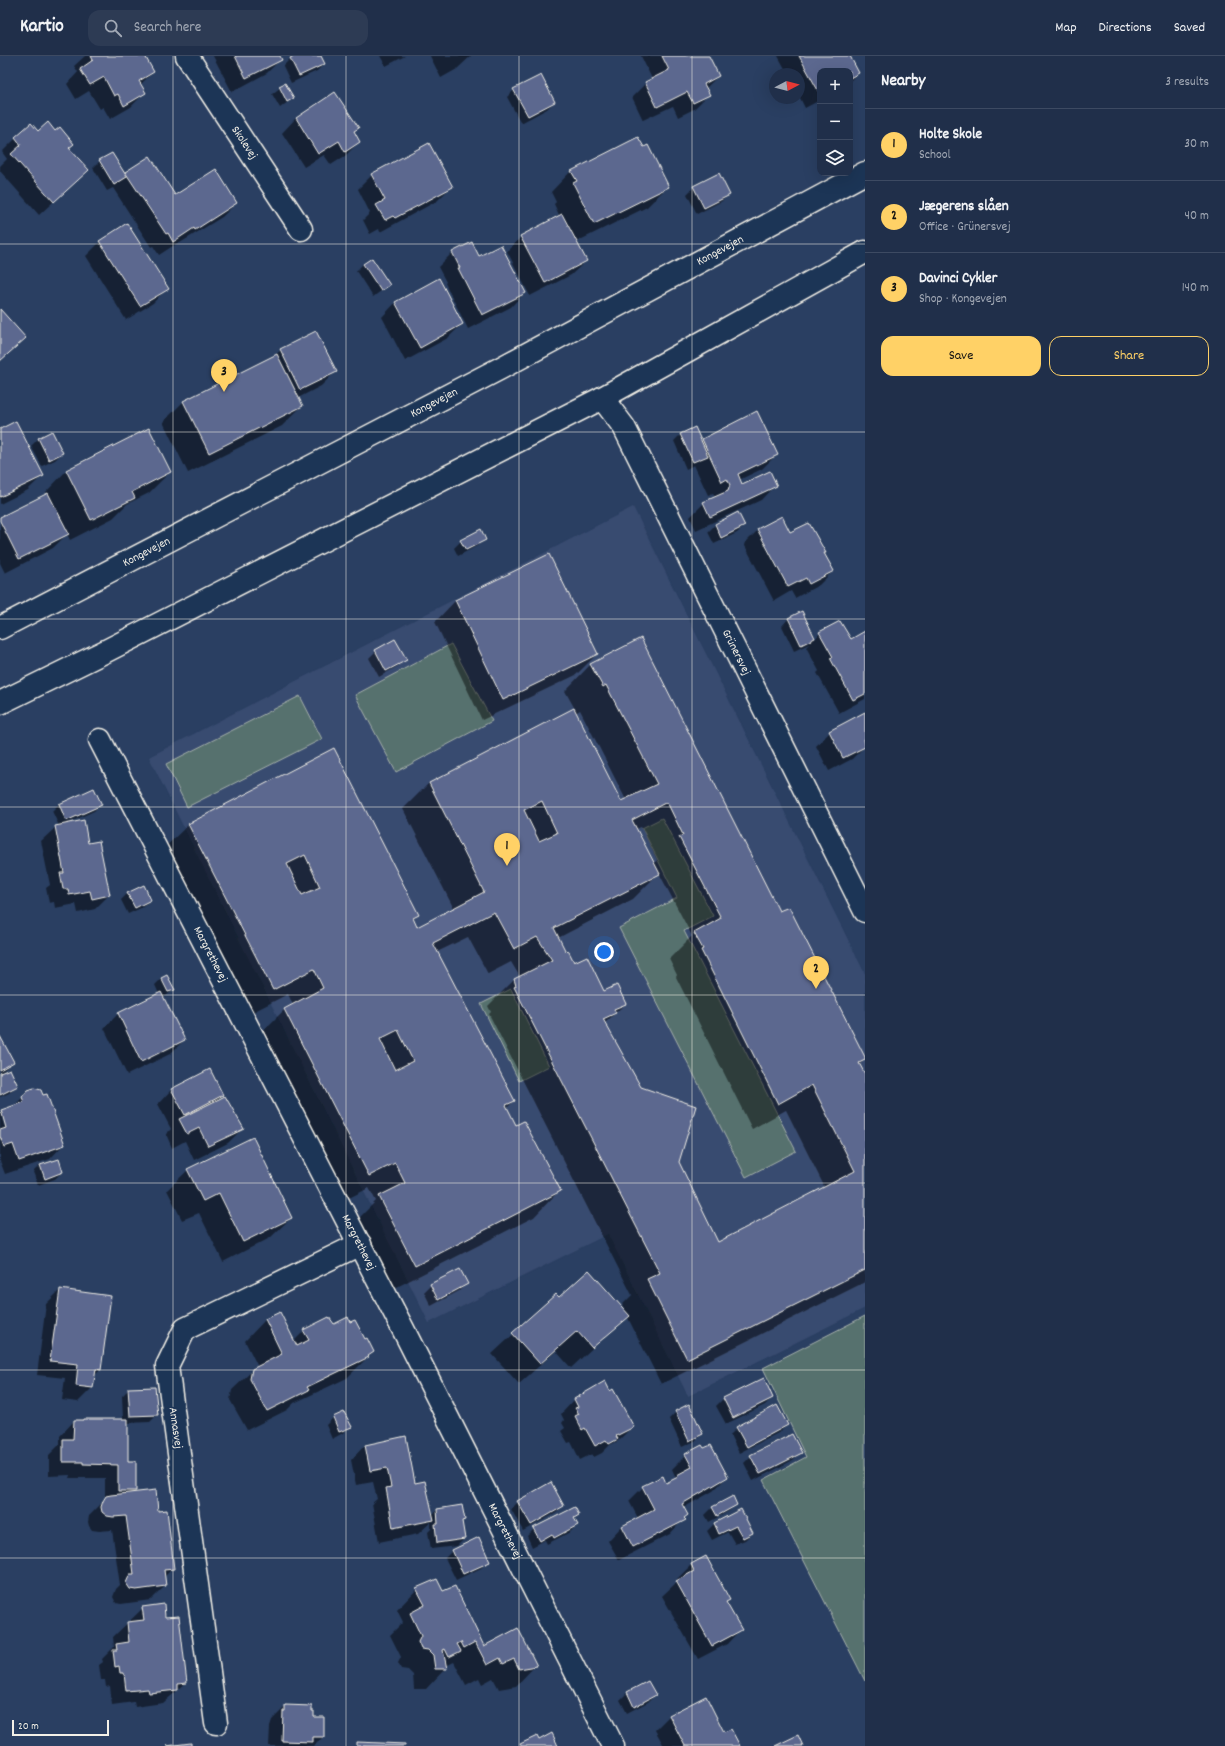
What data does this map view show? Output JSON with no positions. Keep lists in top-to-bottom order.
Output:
{
  "streets": {
    "street": [
      "Skolevej",
      "Kongevejen",
      "Grünersvej",
      "Margrethevej",
      "Annasvej"
    ]
  },
  "crossings": [
    ["Margrethevej", "Annasvej"]
  ],
  "scale_bar": "20 m",
  "north": "right",
  "page": {
    "header": "Kartio",
    "search": "Search here",
    "nav": ["Map", "Directions", "Saved"],
    "heading": ["Nearby", "3 results"],
    "map_buttons": ["+", "−"],
    "list": [
      {
        "mark": "1",
        "name": "Holte Skole",
        "note": "School",
        "value": "30 m"
      },
      {
        "mark": "2",
        "name": "Jægerens slåen",
        "note": "Office · Grünersvej",
        "value": "40 m"
      },
      {
        "mark": "3",
        "name": "Davinci Cykler",
        "note": "Shop · Kongevejen",
        "value": "140 m"
      }
    ],
    "buttons": ["Save", "Share"],
    "pins": ["3", "1", "2"],
    "scale": "20 m"
  }
}
